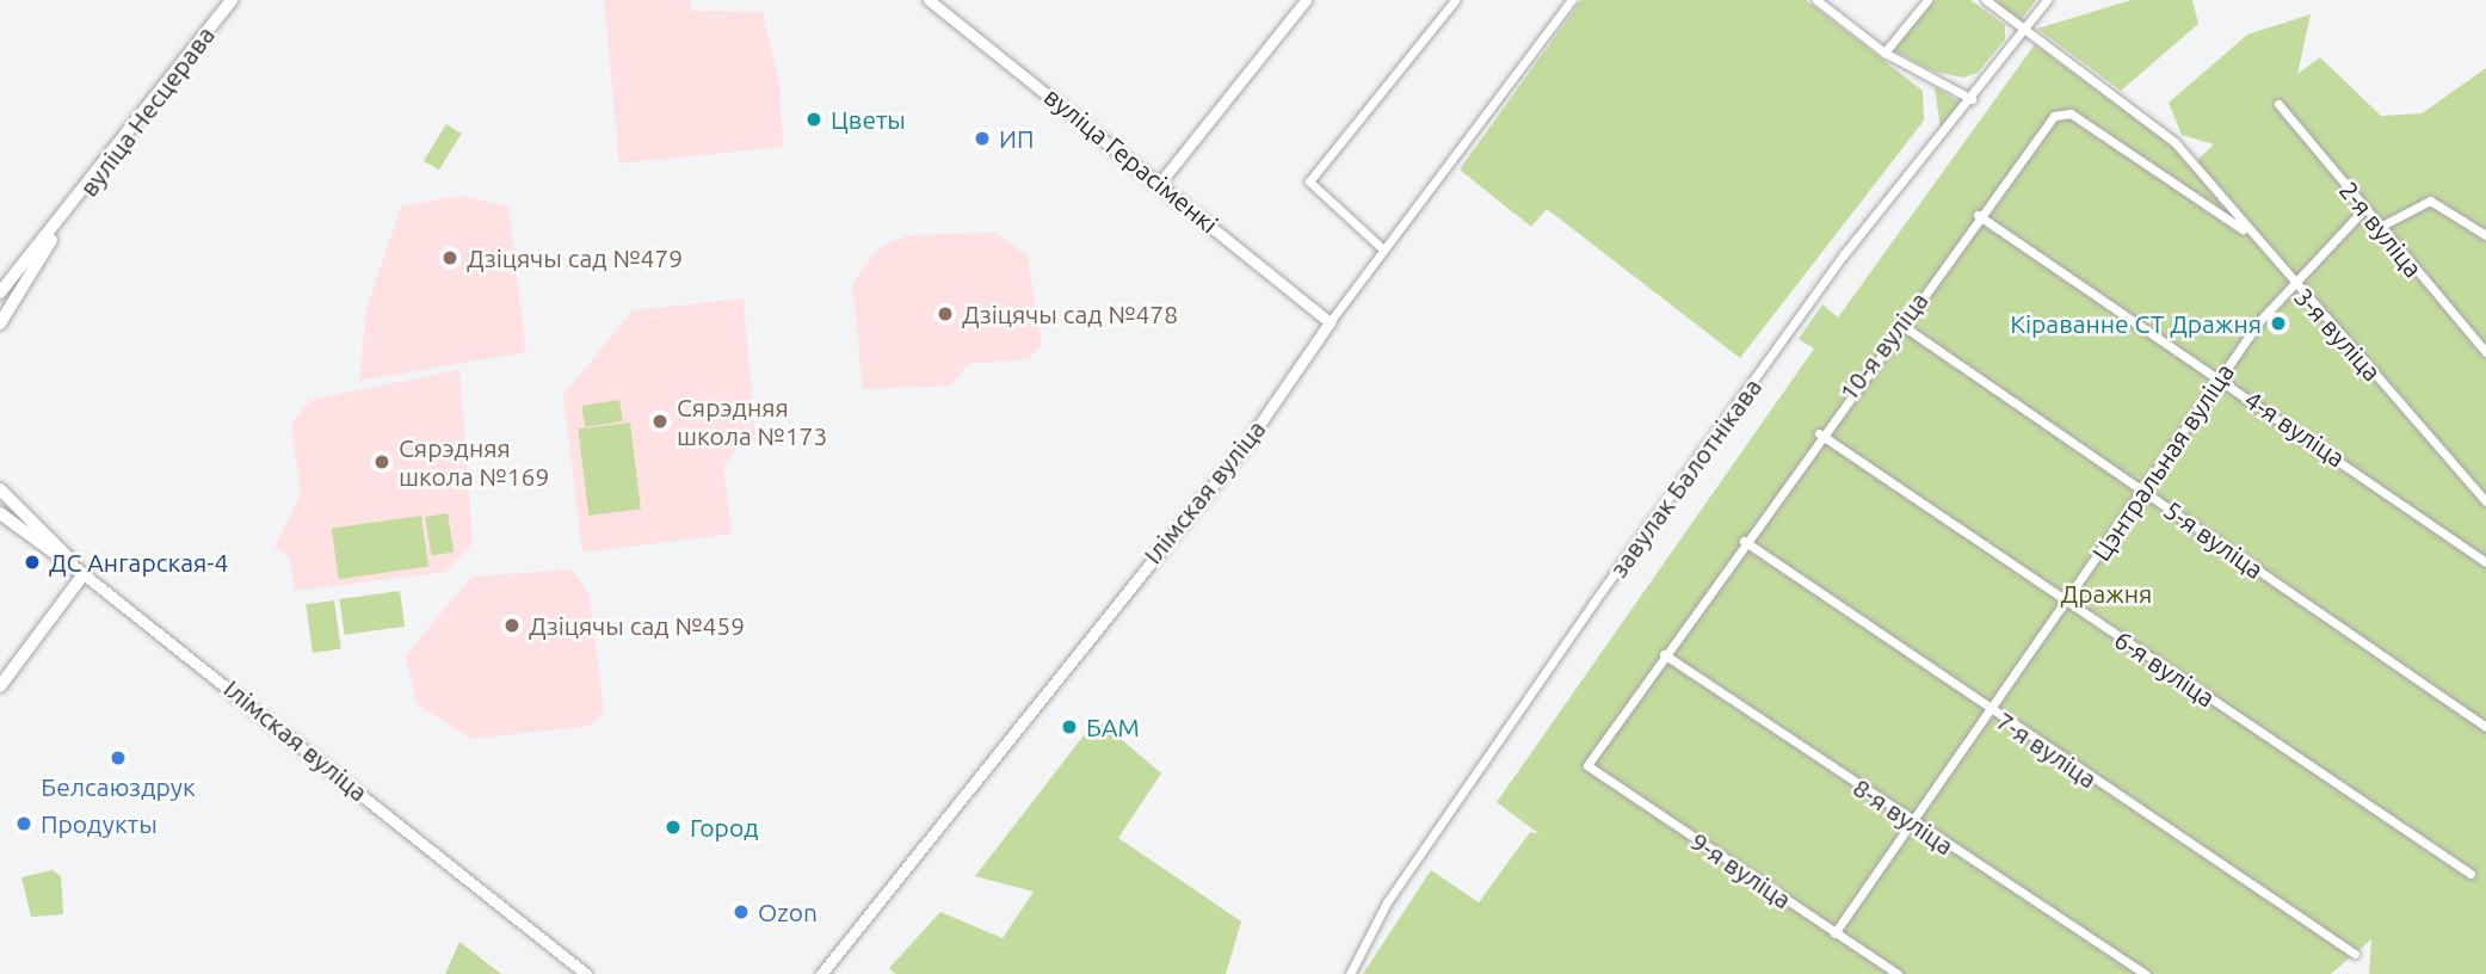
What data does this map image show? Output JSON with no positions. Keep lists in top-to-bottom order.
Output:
{
  "streets": {
    "main road": ["вуліца Несцерава", "Ілімская вуліца"],
    "street": [
      "вуліца Герасіменкі",
      "2-я вуліца",
      "3-я вуліца",
      "10-я вуліца",
      "4-я вуліца",
      "Цэнтральная вуліца",
      "завулак Балотнікава",
      "5-я вуліца",
      "6-я вуліца",
      "7-я вуліца",
      "8-я вуліца",
      "9-я вуліца"
    ]
  },
  "crossings": [
    ["вуліца Герасіменкі", "Ілімская вуліца"],
    ["2-я вуліца", "Цэнтральная вуліца"],
    ["3-я вуліца", "10-я вуліца"],
    ["3-я вуліца", "Цэнтральная вуліца"],
    ["3-я вуліца", "завулак Балотнікава"],
    ["10-я вуліца", "4-я вуліца"],
    ["10-я вуліца", "5-я вуліца"],
    ["10-я вуліца", "6-я вуліца"],
    ["10-я вуліца", "7-я вуліца"],
    ["10-я вуліца", "8-я вуліца"],
    ["10-я вуліца", "9-я вуліца"],
    ["4-я вуліца", "Цэнтральная вуліца"],
    ["Цэнтральная вуліца", "5-я вуліца"],
    ["Цэнтральная вуліца", "6-я вуліца"],
    ["Цэнтральная вуліца", "7-я вуліца"],
    ["Цэнтральная вуліца", "8-я вуліца"],
    ["Цэнтральная вуліца", "9-я вуліца"]
  ],
  "parks": ["Дражня"],
  "places": [
    "Цветы",
    "ИП",
    "Дзіцячы сад №479",
    "Дзіцячы сад №478",
    "Кіраванне СТ Дражня",
    "Сярэдняя школа №173",
    "Сярэдняя школа №169",
    "ДС Ангарская-4",
    "Дзіцячы сад №459",
    "БАМ",
    "Белсаюздрук",
    "Продукты",
    "Город",
    "Ozon"
  ]
}
